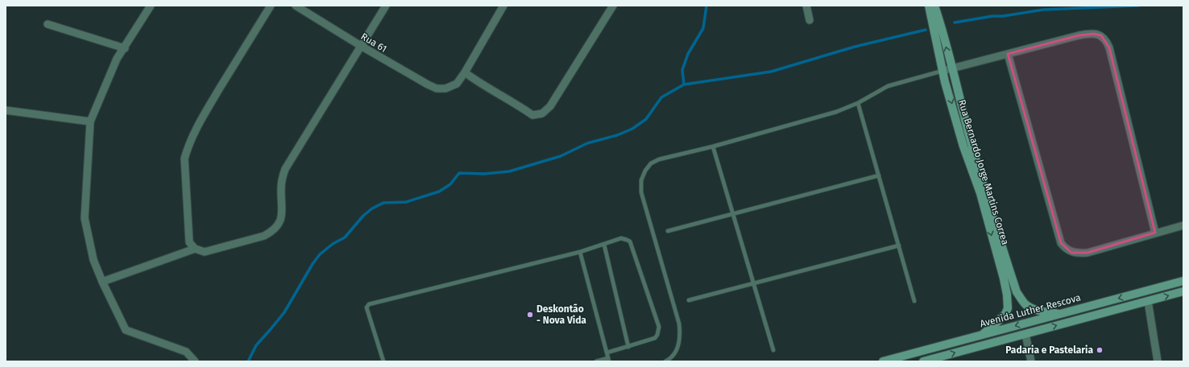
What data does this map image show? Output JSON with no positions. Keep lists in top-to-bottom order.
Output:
{
  "streets": {
    "street": ["Rua 61", "Rua Bernardo Jorge Martins Correa", "Avenida Luther Rescova"]
  },
  "crossings": [
    ["Rua Bernardo Jorge Martins Correa", "Avenida Luther Rescova"]
  ],
  "places": ["Deskontão - Nova Vida", "Padaria e Pastelaria"]
}
